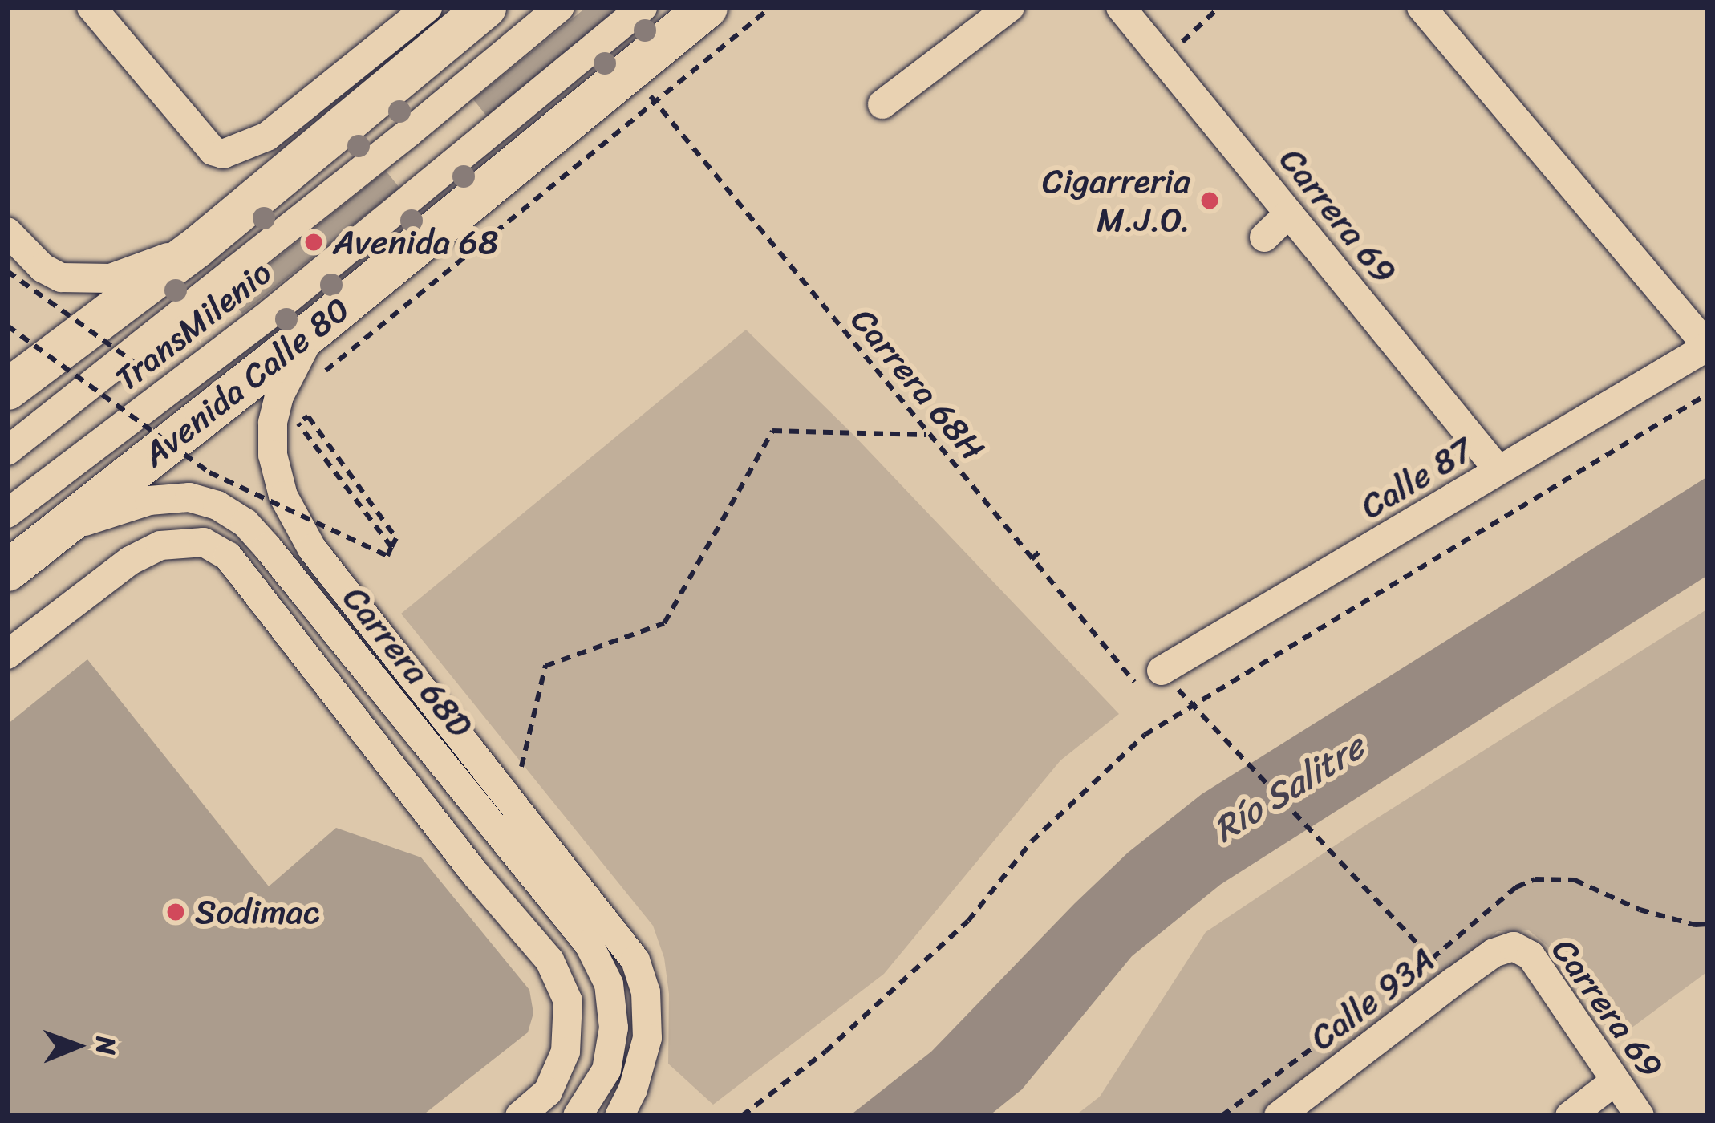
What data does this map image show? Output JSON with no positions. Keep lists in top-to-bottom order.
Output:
{
  "streets": {
    "highway": ["Avenida Calle 80"],
    "street": [
      "Carrera 69",
      "TransMilenio",
      "Calle 87",
      "Carrera 68D",
      "Calle 93A"
    ],
    "path": ["Carrera 68H"]
  },
  "crossings": [
    ["Carrera 69", "Calle 87"],
    ["Carrera 69", "Calle 93A"],
    ["Avenida Calle 80", "Carrera 68D"],
    ["Carrera 68H", "Calle 87"]
  ],
  "water": ["Río Salitre"],
  "places": ["Cigarreria M.J.O.", "Avenida 68", "Sodimac"],
  "north": "right"
}
